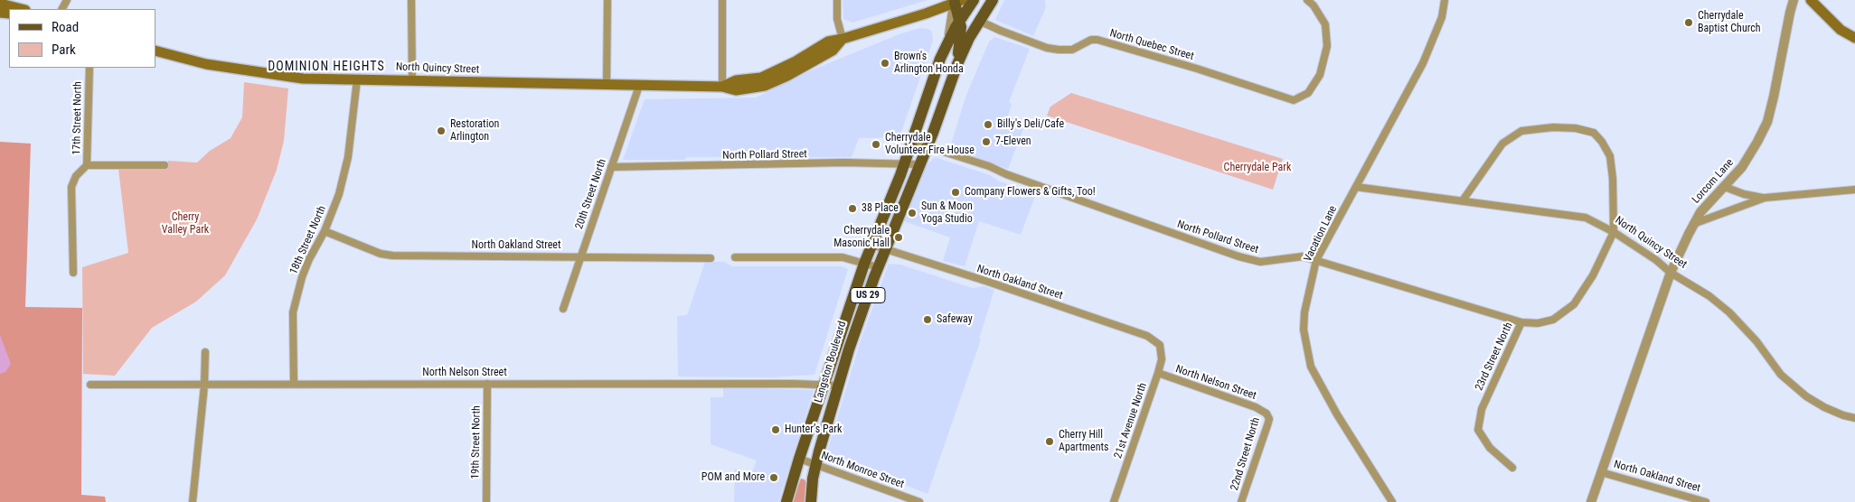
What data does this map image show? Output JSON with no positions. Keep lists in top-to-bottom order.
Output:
{
  "streets": {
    "main road": ["North Quincy Street", "US 29", "Langston Boulevard"],
    "street": [
      "North Quebec Street",
      "17th Street North",
      "North Pollard Street",
      "Lorcom Lane",
      "20th Street North",
      "Vacation Lane",
      "18th Street North",
      "North Oakland Street",
      "23rd Street North",
      "North Nelson Street",
      "21st Avenue North",
      "19th Street North",
      "22nd Street North",
      "North Monroe Street"
    ]
  },
  "crossings": [
    ["North Quebec Street", "Langston Boulevard"],
    ["North Quincy Street", "Lorcom Lane"],
    ["North Quincy Street", "20th Street North"],
    ["North Quincy Street", "Vacation Lane"],
    ["North Quincy Street", "18th Street North"],
    ["North Quincy Street", "23rd Street North"],
    ["North Pollard Street", "20th Street North"],
    ["North Pollard Street", "Vacation Lane"],
    ["North Pollard Street", "23rd Street North"],
    ["North Pollard Street", "Langston Boulevard"],
    ["Lorcom Lane", "North Oakland Street"],
    ["20th Street North", "North Oakland Street"],
    ["18th Street North", "North Oakland Street"],
    ["18th Street North", "North Nelson Street"],
    ["North Oakland Street", "Langston Boulevard"],
    ["North Oakland Street", "21st Avenue North"],
    ["Langston Boulevard", "North Nelson Street"],
    ["Langston Boulevard", "North Monroe Street"],
    ["North Nelson Street", "21st Avenue North"],
    ["North Nelson Street", "19th Street North"],
    ["North Nelson Street", "22nd Street North"]
  ],
  "districts": ["DOMINION HEIGHTS"],
  "parks": ["Cherrydale Park", "Cherry Valley Park"],
  "places": [
    "Cherrydale Baptist Church",
    "Brown's Arlington Honda",
    "Billy's Deli/Cafe",
    "Restoration Arlington",
    "7-Eleven",
    "Cherrydale Volunteer Fire House",
    "Company Flowers & Gifts, Too!",
    "38 Place",
    "Sun & Moon Yoga Studio",
    "Cherrydale Masonic Hall",
    "Safeway",
    "Hunter’s Park",
    "Cherry Hill Apartments",
    "POM and More"
  ],
  "legend": ["Road", "Park"]
}
